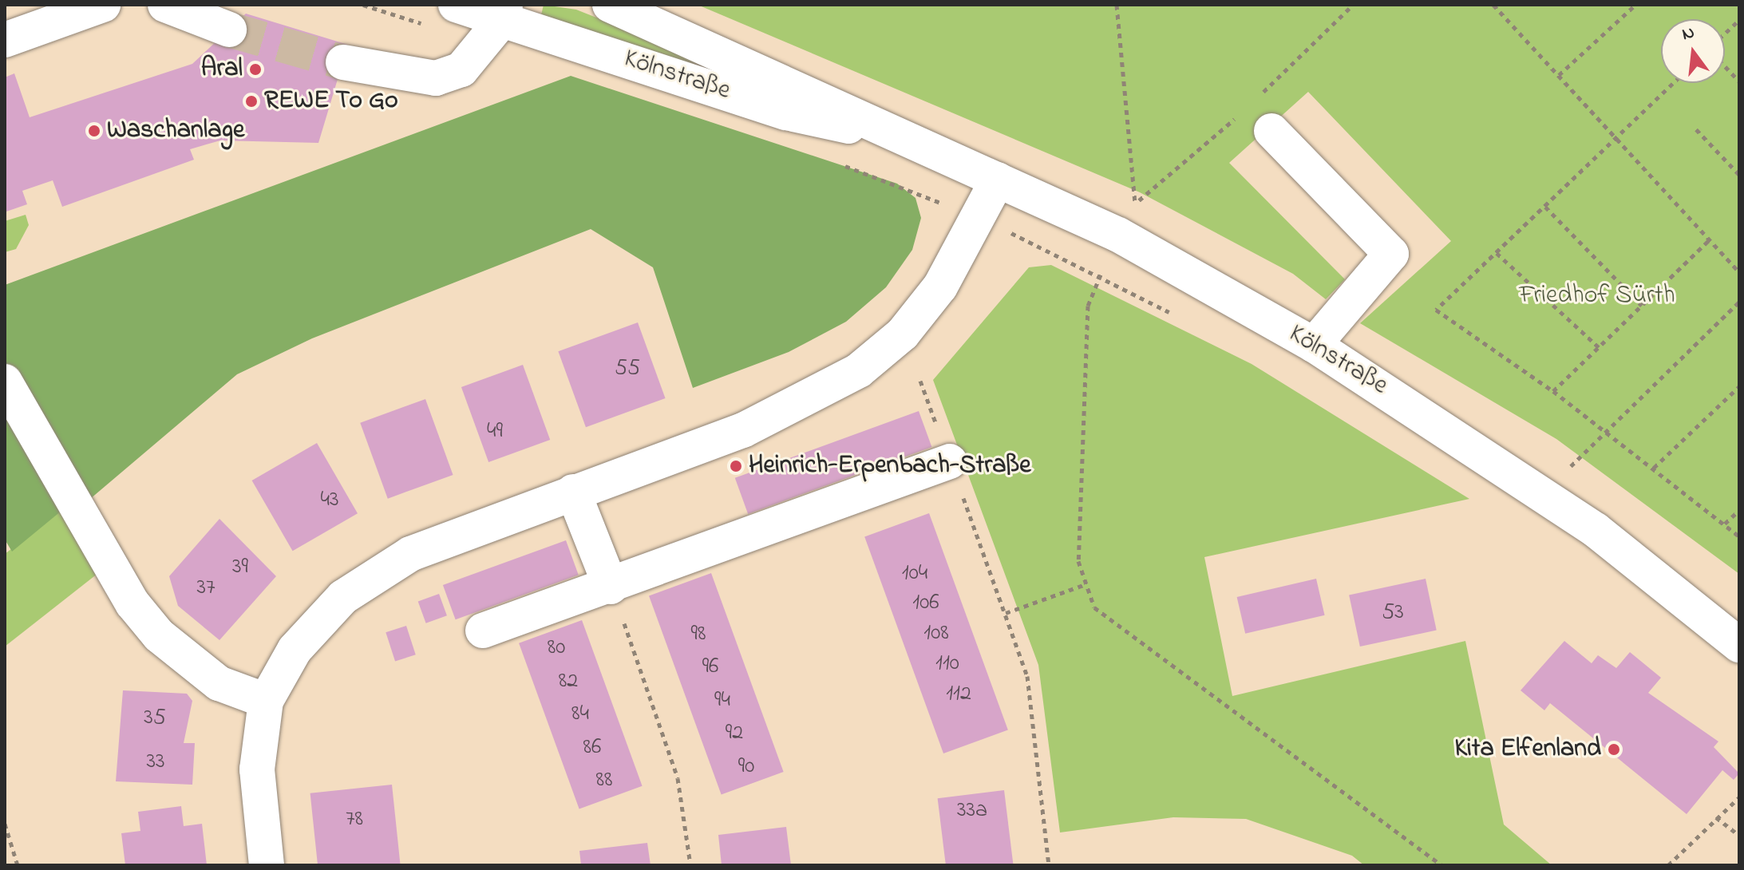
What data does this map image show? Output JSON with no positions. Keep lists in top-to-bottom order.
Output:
{
  "streets": {
    "street": ["Kölnstraße"]
  },
  "parks": ["Friedhof Sürth"],
  "places": [
    "Aral",
    "REWE To Go",
    "Waschanlage",
    "Heinrich-Erpenbach-Straße",
    "Kita Elfenland"
  ],
  "house_numbers": [
    "55",
    "49",
    "43",
    "39",
    "104",
    "37",
    "106",
    "53",
    "108",
    "98",
    "80",
    "110",
    "96",
    "82",
    "112",
    "94",
    "84",
    "35",
    "92",
    "86",
    "33",
    "90",
    "88",
    "33a",
    "78"
  ],
  "north": "top"
}
